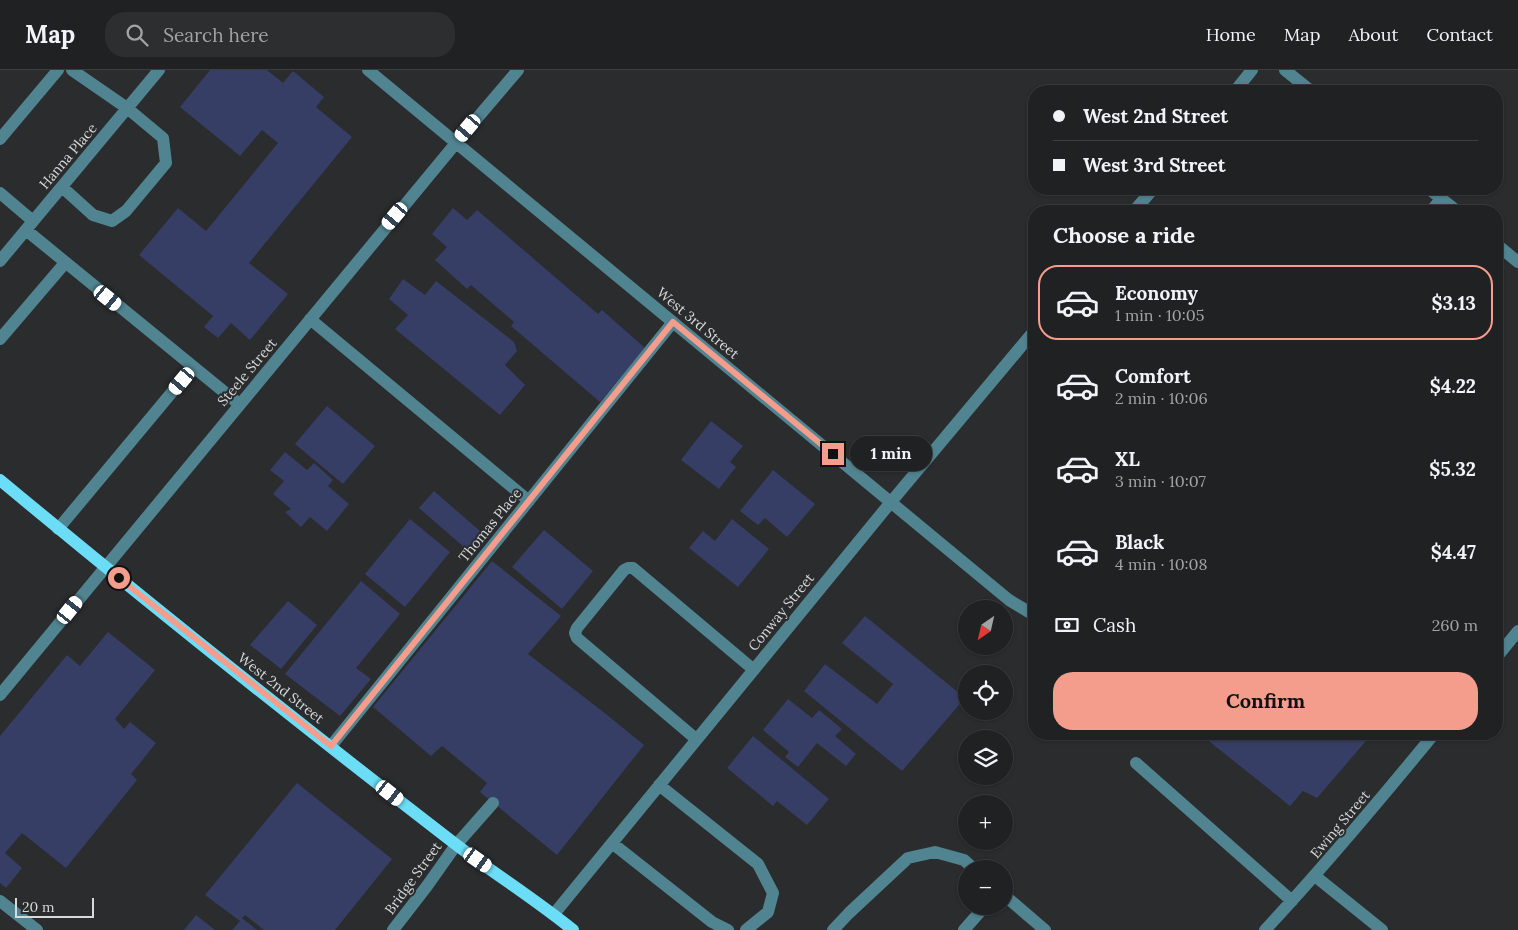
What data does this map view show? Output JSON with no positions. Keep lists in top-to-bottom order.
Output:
{
  "streets": {
    "main road": ["West 2nd Street"],
    "street": [
      "Hanna Place",
      "West 3rd Street",
      "Steele Street",
      "Thomas Place",
      "Conway Street",
      "Ewing Street",
      "Bridge Street"
    ]
  },
  "crossings": [
    ["West 3rd Street", "Steele Street"],
    ["West 3rd Street", "Thomas Place"],
    ["West 3rd Street", "Conway Street"],
    ["Steele Street", "West 2nd Street"],
    ["Thomas Place", "West 2nd Street"],
    ["Conway Street", "West 2nd Street"],
    ["West 2nd Street", "Bridge Street"]
  ],
  "scale_bar": "20 m",
  "north": "bottom left",
  "page": {
    "header": "Map",
    "search": "Search here",
    "nav": [
      "Home",
      "Map",
      "About",
      "Contact"
    ],
    "banner": ["West 2nd Street", "West 3rd Street"],
    "heading": "Choose a ride",
    "list": [
      {
        "name": "Economy",
        "note": "1 min · 10:05",
        "value": "$3.13"
      },
      {
        "name": "Comfort",
        "note": "2 min · 10:06",
        "value": "$4.22"
      },
      {
        "name": "XL",
        "note": "3 min · 10:07",
        "value": "$5.32"
      },
      {
        "name": "Black",
        "note": "4 min · 10:08",
        "value": "$4.47"
      }
    ],
    "bubble": "1 min",
    "pay": ["Cash", "260 m"],
    "map_buttons": ["+", "−"],
    "buttons": "Confirm",
    "scale": "20 m"
  }
}
